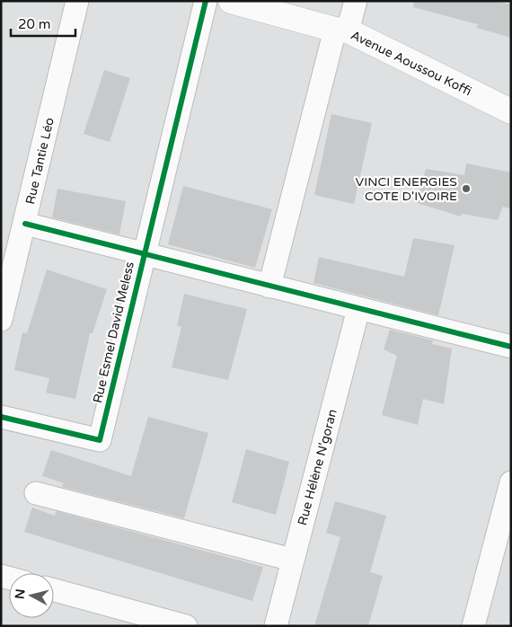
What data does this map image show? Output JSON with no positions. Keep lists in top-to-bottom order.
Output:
{
  "streets": {
    "street": [
      "Avenue Aoussou Koffi",
      "Rue Tantie Léo",
      "Rue Esmel David Meless",
      "Rue Hélène N'goran"
    ]
  },
  "places": ["VINCI ENERGIES COTE D'IVOIRE"],
  "scale_bar": "20 m",
  "north": "left"
}
